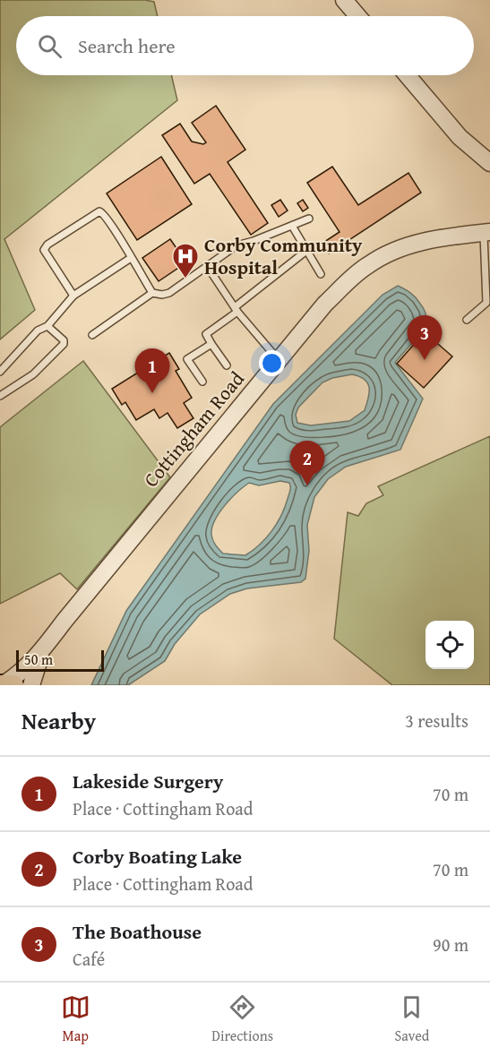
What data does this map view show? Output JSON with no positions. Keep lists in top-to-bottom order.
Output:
{
  "streets": {
    "street": ["Cottingham Road"]
  },
  "places": {
    "hospital": ["Corby Community Hospital"]
  },
  "scale_bar": "50 m",
  "page": {
    "search": "Search here",
    "pins": ["3", "1", "2"],
    "scale": "50 m",
    "heading": ["Nearby", "3 results"],
    "list": [
      {
        "mark": "1",
        "name": "Lakeside Surgery",
        "note": "Place · Cottingham Road",
        "value": "70 m"
      },
      {
        "mark": "2",
        "name": "Corby Boating Lake",
        "note": "Place · Cottingham Road",
        "value": "70 m"
      },
      {
        "mark": "3",
        "name": "The Boathouse",
        "note": "Café",
        "value": "90 m"
      }
    ],
    "nav": ["Map", "Directions", "Saved"]
  }
}
